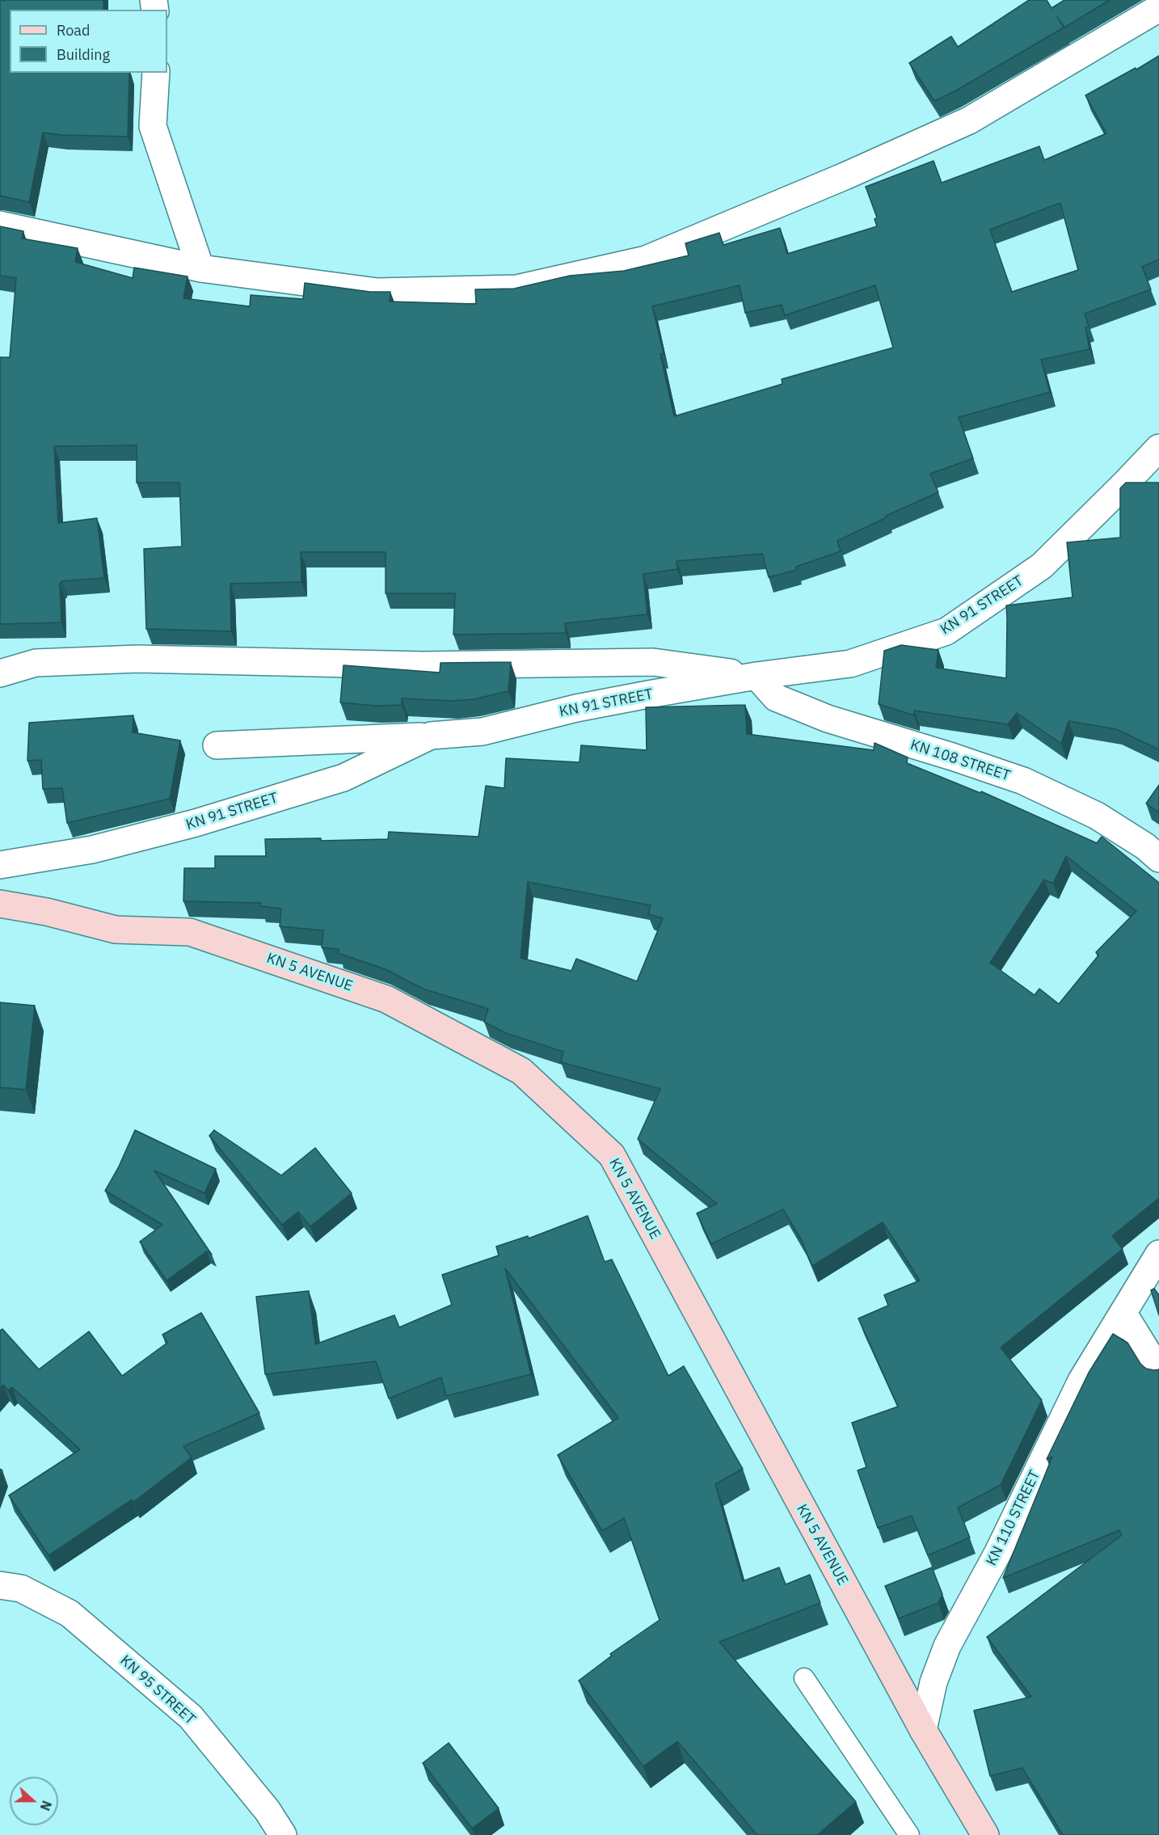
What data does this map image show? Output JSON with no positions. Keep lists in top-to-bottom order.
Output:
{
  "streets": {
    "main road": ["KN 5 AVENUE"],
    "street": [
      "KN 91 STREET",
      "KN 108 STREET",
      "KN 110 STREET",
      "KN 95 STREET"
    ]
  },
  "crossings": [
    ["KN 91 STREET", "KN 108 STREET"],
    ["KN 5 AVENUE", "KN 110 STREET"]
  ],
  "legend": ["Road", "Building"],
  "north": "right"
}
